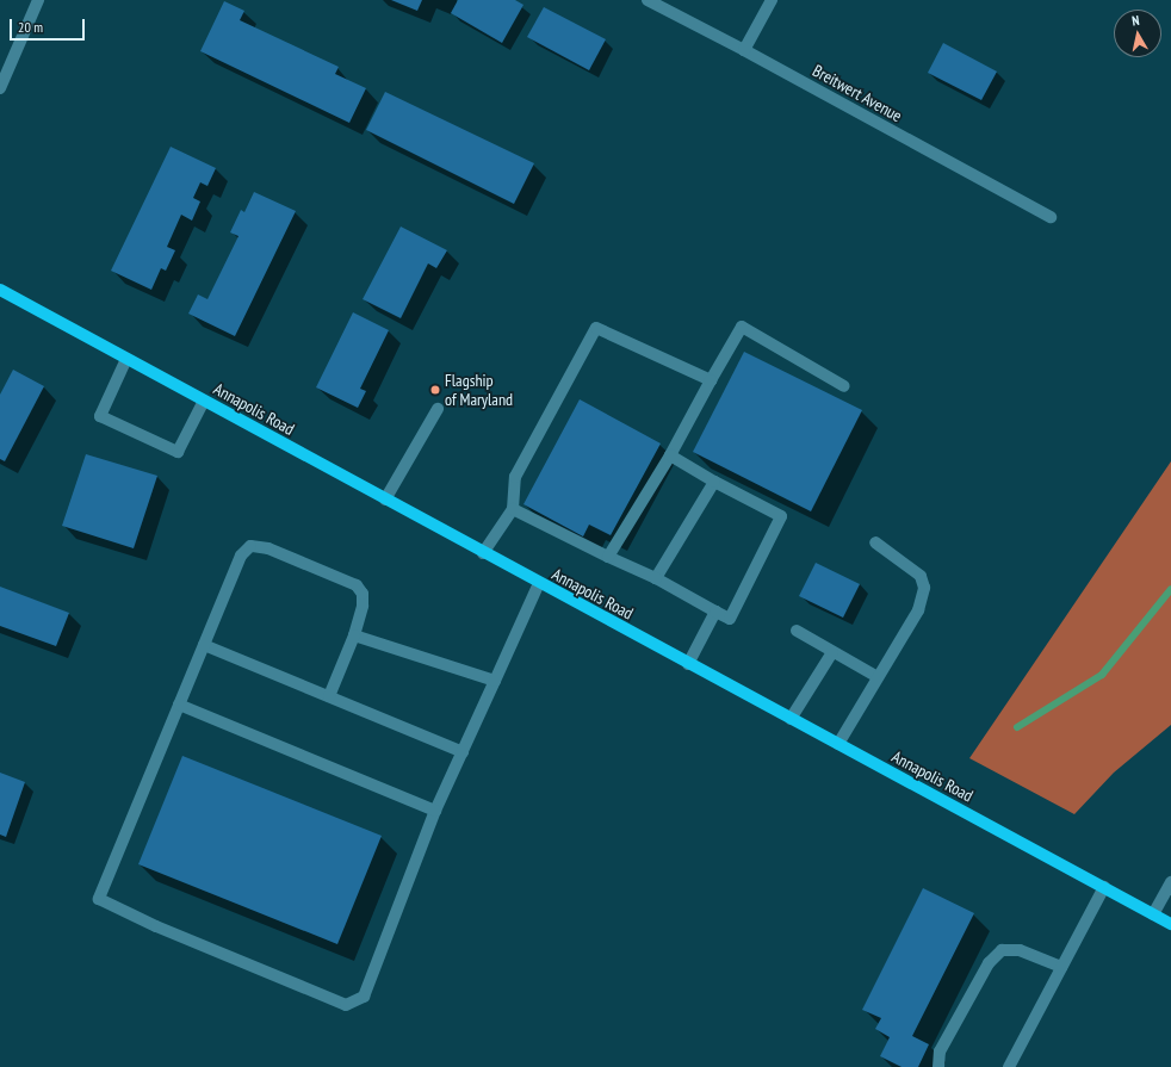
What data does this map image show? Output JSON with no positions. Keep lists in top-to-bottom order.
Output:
{
  "streets": {
    "main road": ["Annapolis Road"],
    "street": ["Breitwert Avenue"]
  },
  "places": ["Flagship of Maryland"],
  "scale_bar": "20 m",
  "north": "top"
}
